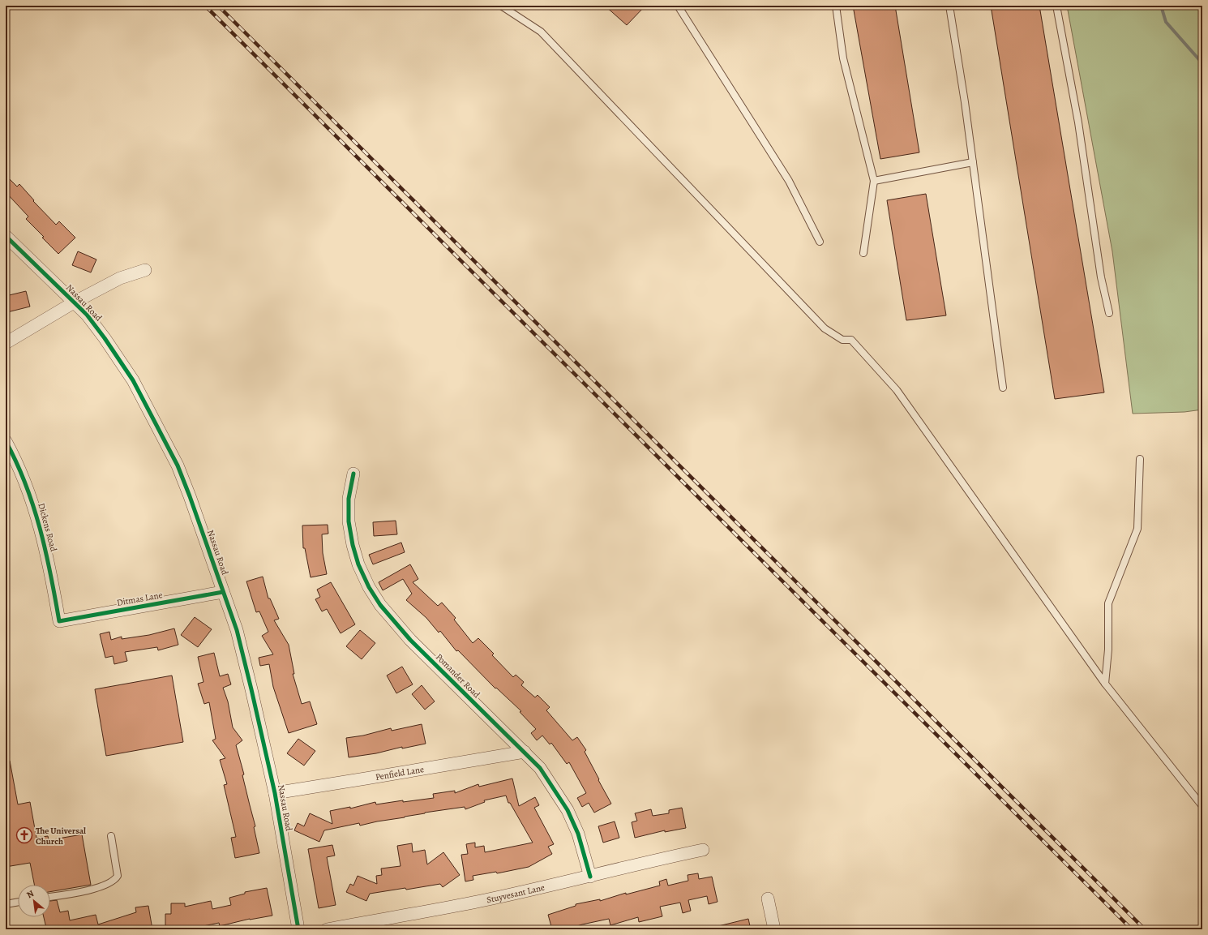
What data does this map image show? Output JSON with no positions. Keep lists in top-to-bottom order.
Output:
{
  "streets": {
    "street": [
      "Nassau Road",
      "Dickens Road",
      "Ditmas Lane",
      "Pomander Road",
      "Penfield Lane",
      "Stuyvesant Lane"
    ]
  },
  "crossings": [
    ["Nassau Road", "Ditmas Lane"],
    ["Nassau Road", "Penfield Lane"],
    ["Dickens Road", "Ditmas Lane"],
    ["Pomander Road", "Penfield Lane"],
    ["Pomander Road", "Stuyvesant Lane"]
  ],
  "places": {
    "church": ["The Universal Church"]
  },
  "north": "top left"
}
